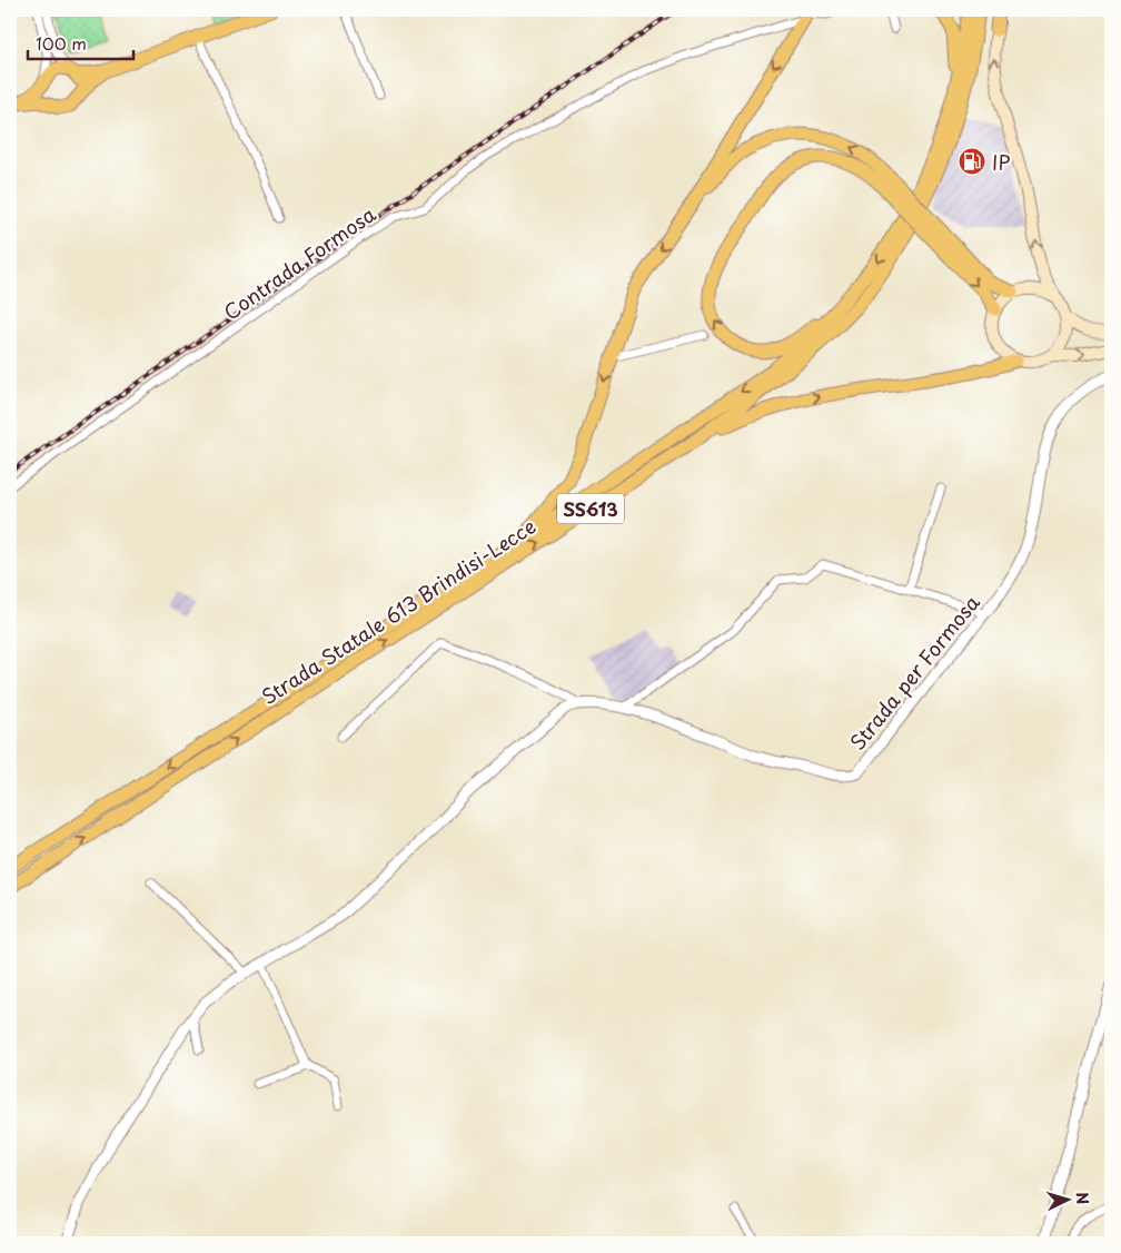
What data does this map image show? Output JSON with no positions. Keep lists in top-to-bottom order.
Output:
{
  "streets": {
    "main road": ["SS613", "Strada Statale 613 Brindisi-Lecce"],
    "street": ["Contrada Formosa", "Strada per Formosa"]
  },
  "places": {
    "fuel station": ["IP"]
  },
  "scale_bar": "100 m",
  "north": "right"
}
